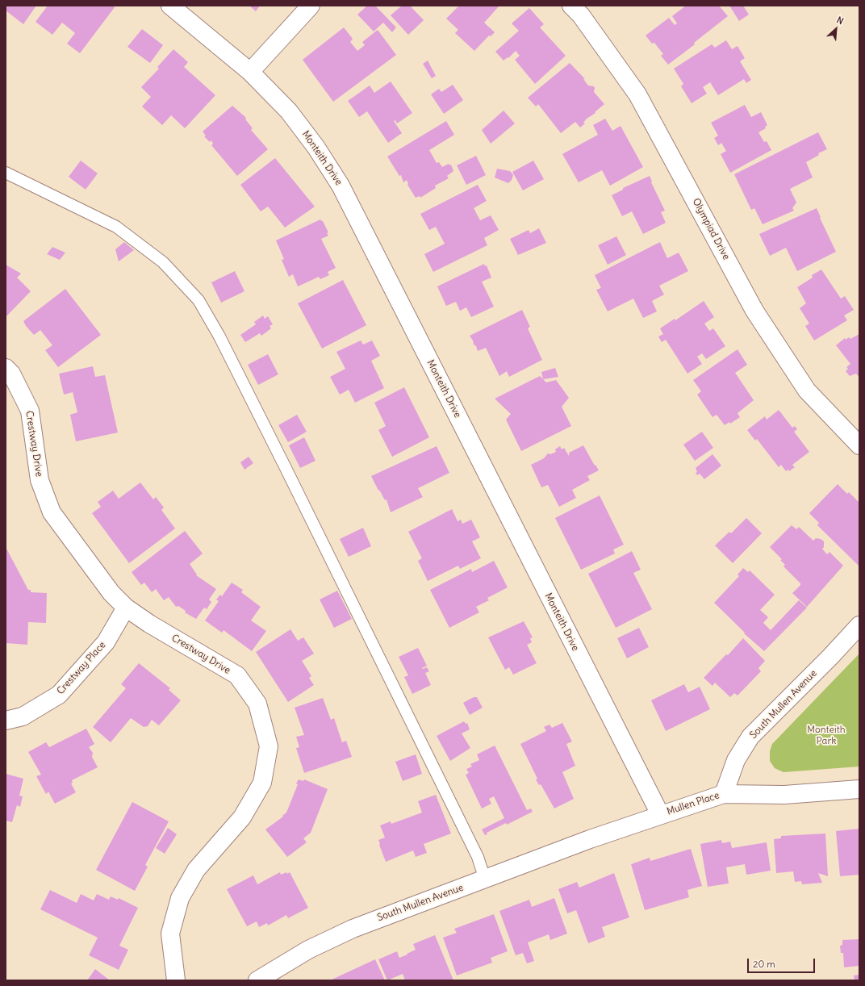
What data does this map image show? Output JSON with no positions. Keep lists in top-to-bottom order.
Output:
{
  "streets": {
    "street": [
      "Monteith Drive",
      "Olympiad Drive",
      "Crestway Drive",
      "Crestway Place",
      "South Mullen Avenue",
      "Mullen Place"
    ]
  },
  "crossings": [
    ["Monteith Drive", "Mullen Place"],
    ["Crestway Drive", "Crestway Place"],
    ["South Mullen Avenue", "Mullen Place"]
  ],
  "parks": ["Monteith Park"],
  "scale_bar": "20 m",
  "north": "top right"
}
